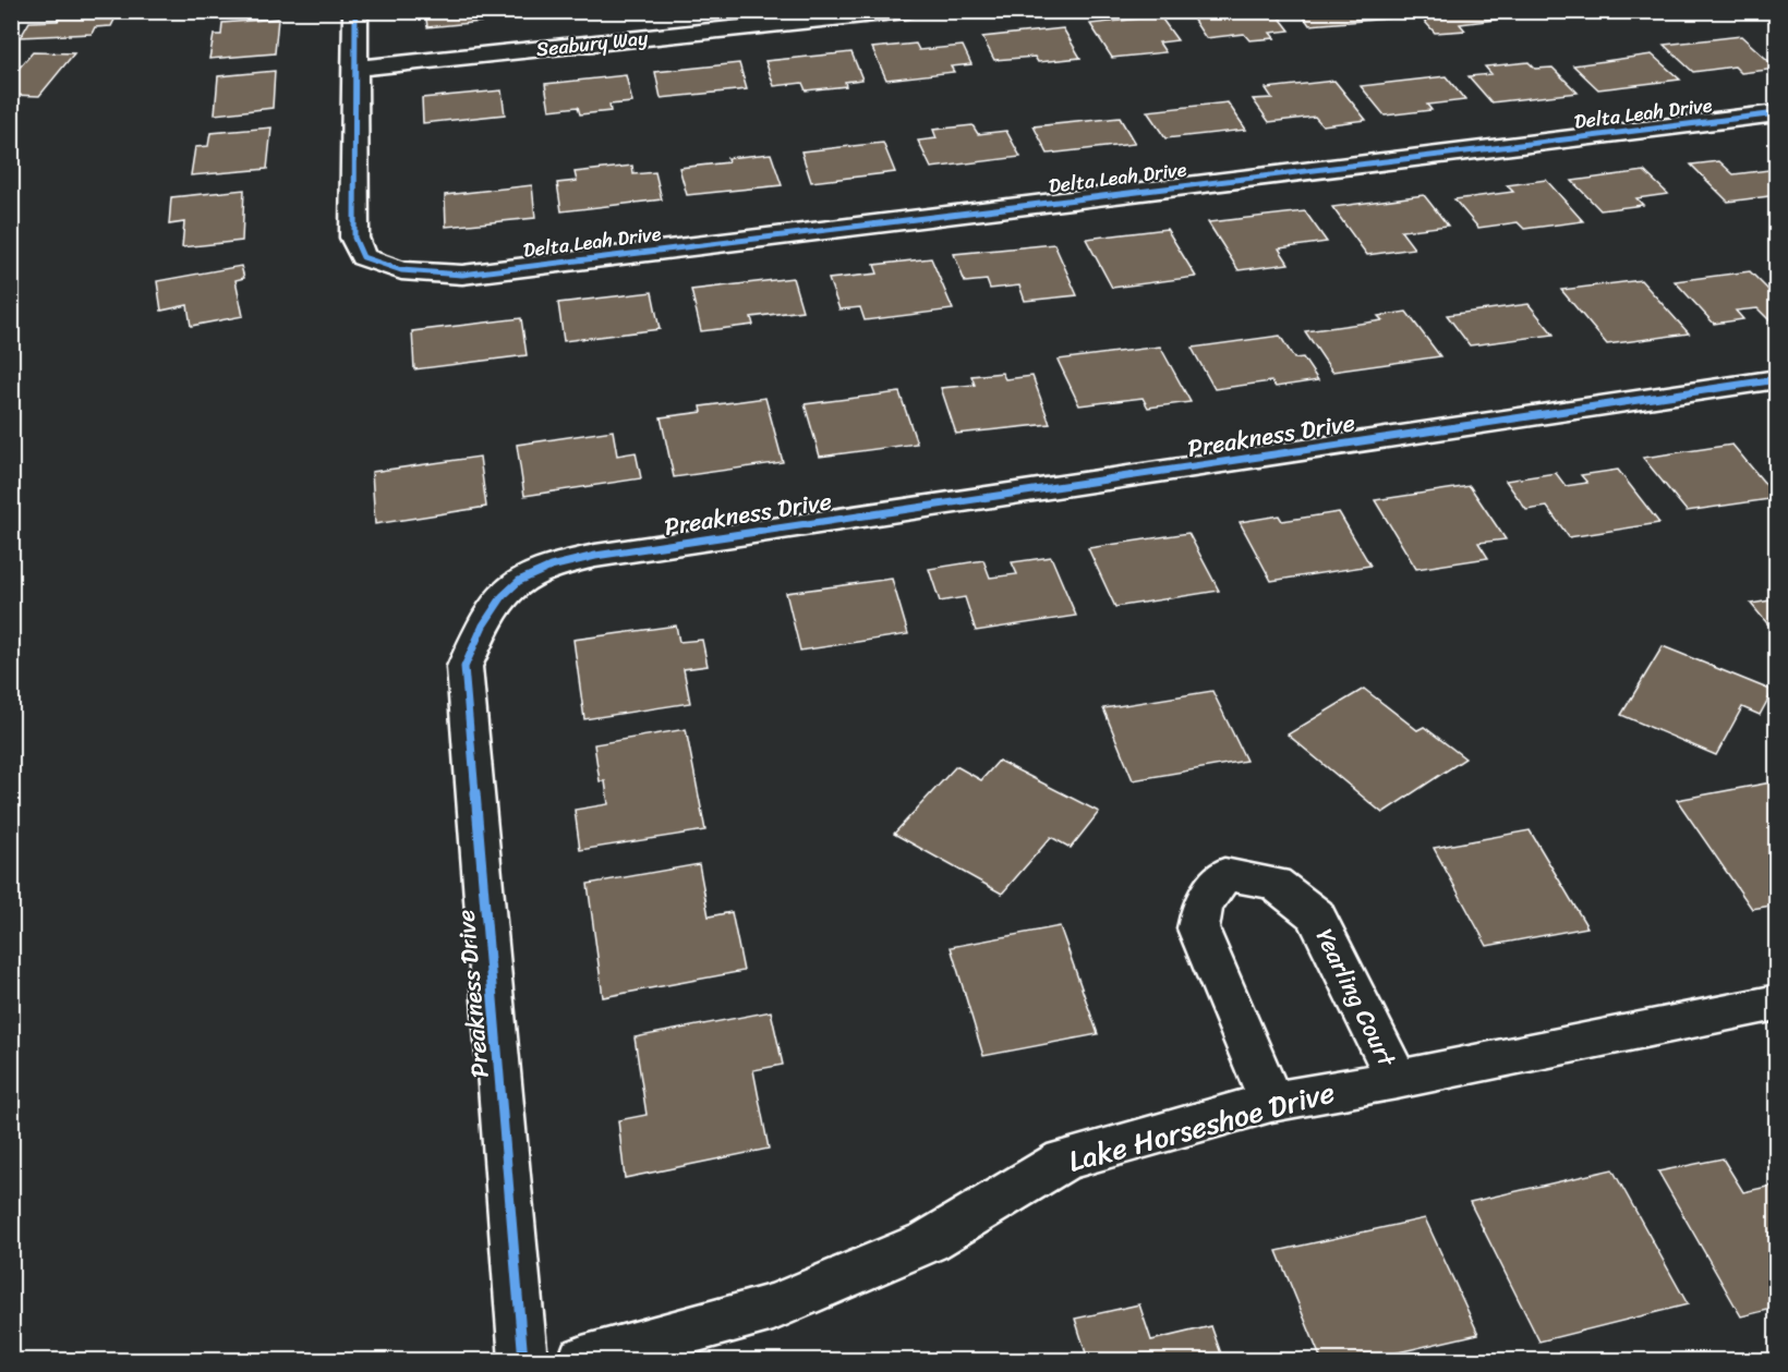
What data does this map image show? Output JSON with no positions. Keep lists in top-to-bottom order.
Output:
{
  "streets": {
    "street": [
      "Seabury Way",
      "Delta Leah Drive",
      "Preakness Drive",
      "Yearling Court",
      "Lake Horseshoe Drive"
    ]
  },
  "crossings": [
    ["Seabury Way", "Delta Leah Drive"],
    ["Yearling Court", "Lake Horseshoe Drive"]
  ]
}
